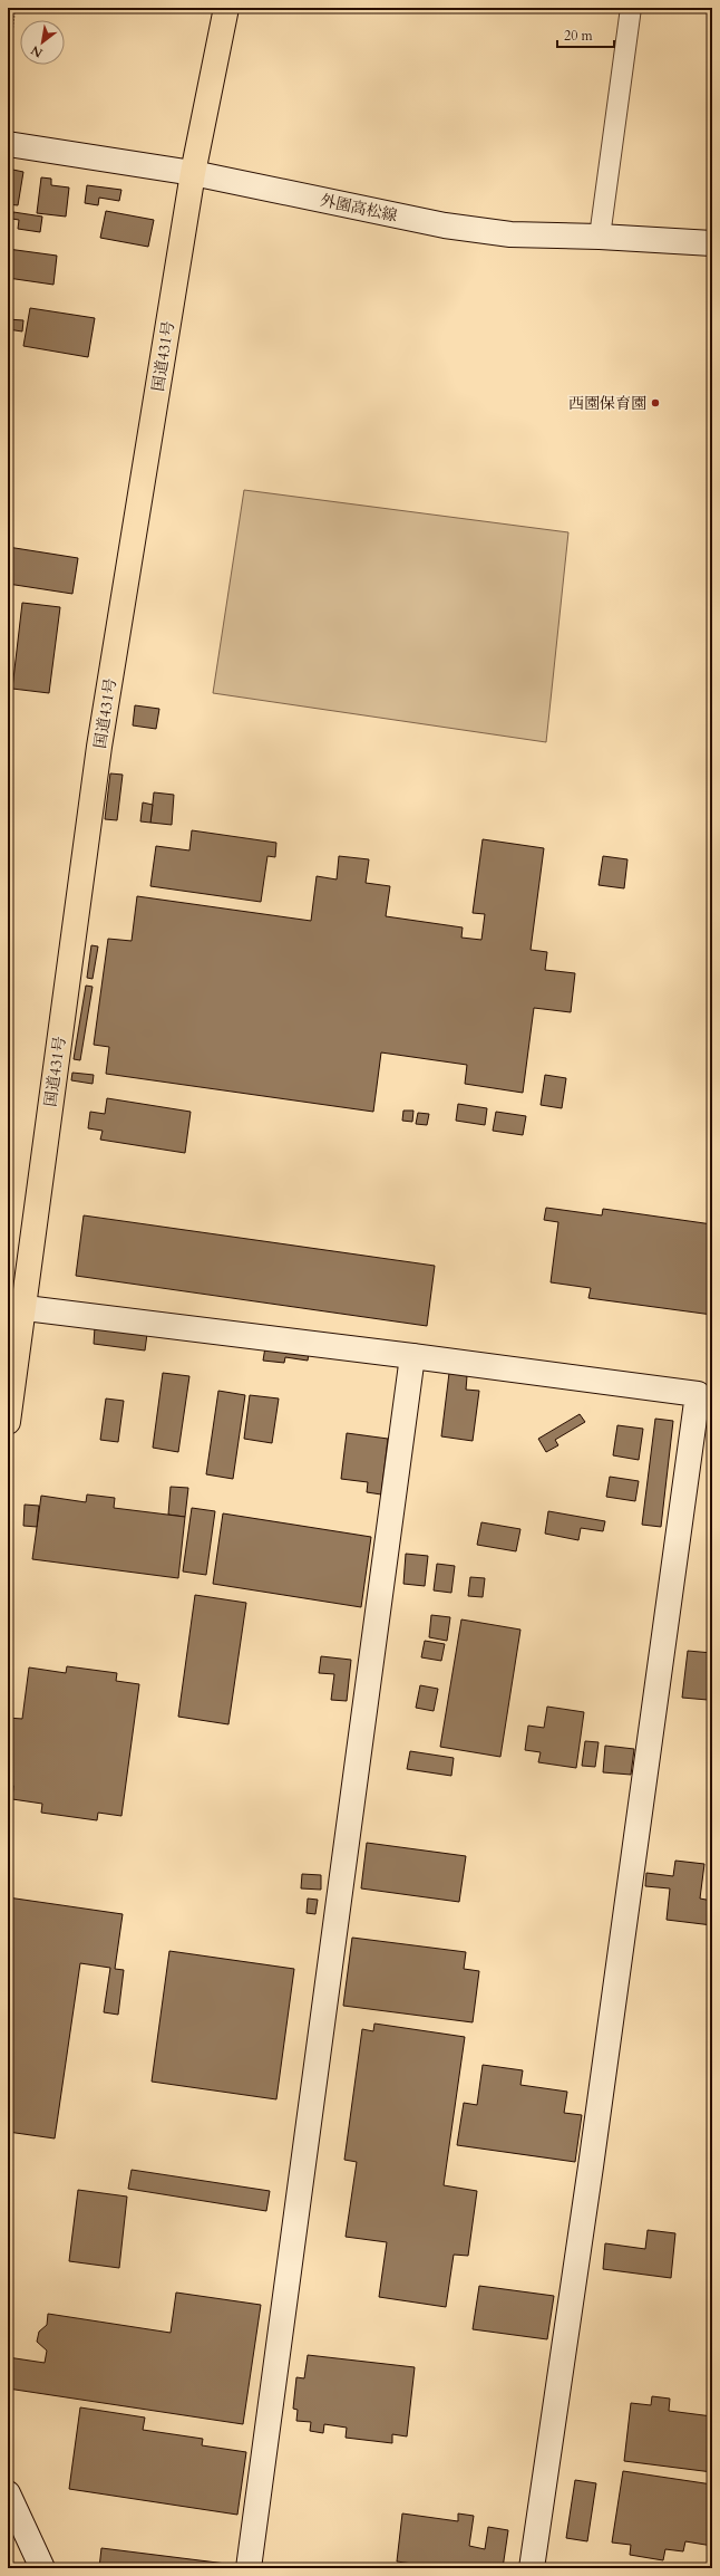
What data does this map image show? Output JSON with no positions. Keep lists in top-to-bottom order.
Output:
{
  "streets": {
    "highway": ["国道431号"],
    "street": ["外園高松線"]
  },
  "crossings": [
    ["外園高松線", "国道431号"]
  ],
  "places": ["西園保育園"],
  "scale_bar": "20 m",
  "north": "bottom left"
}
